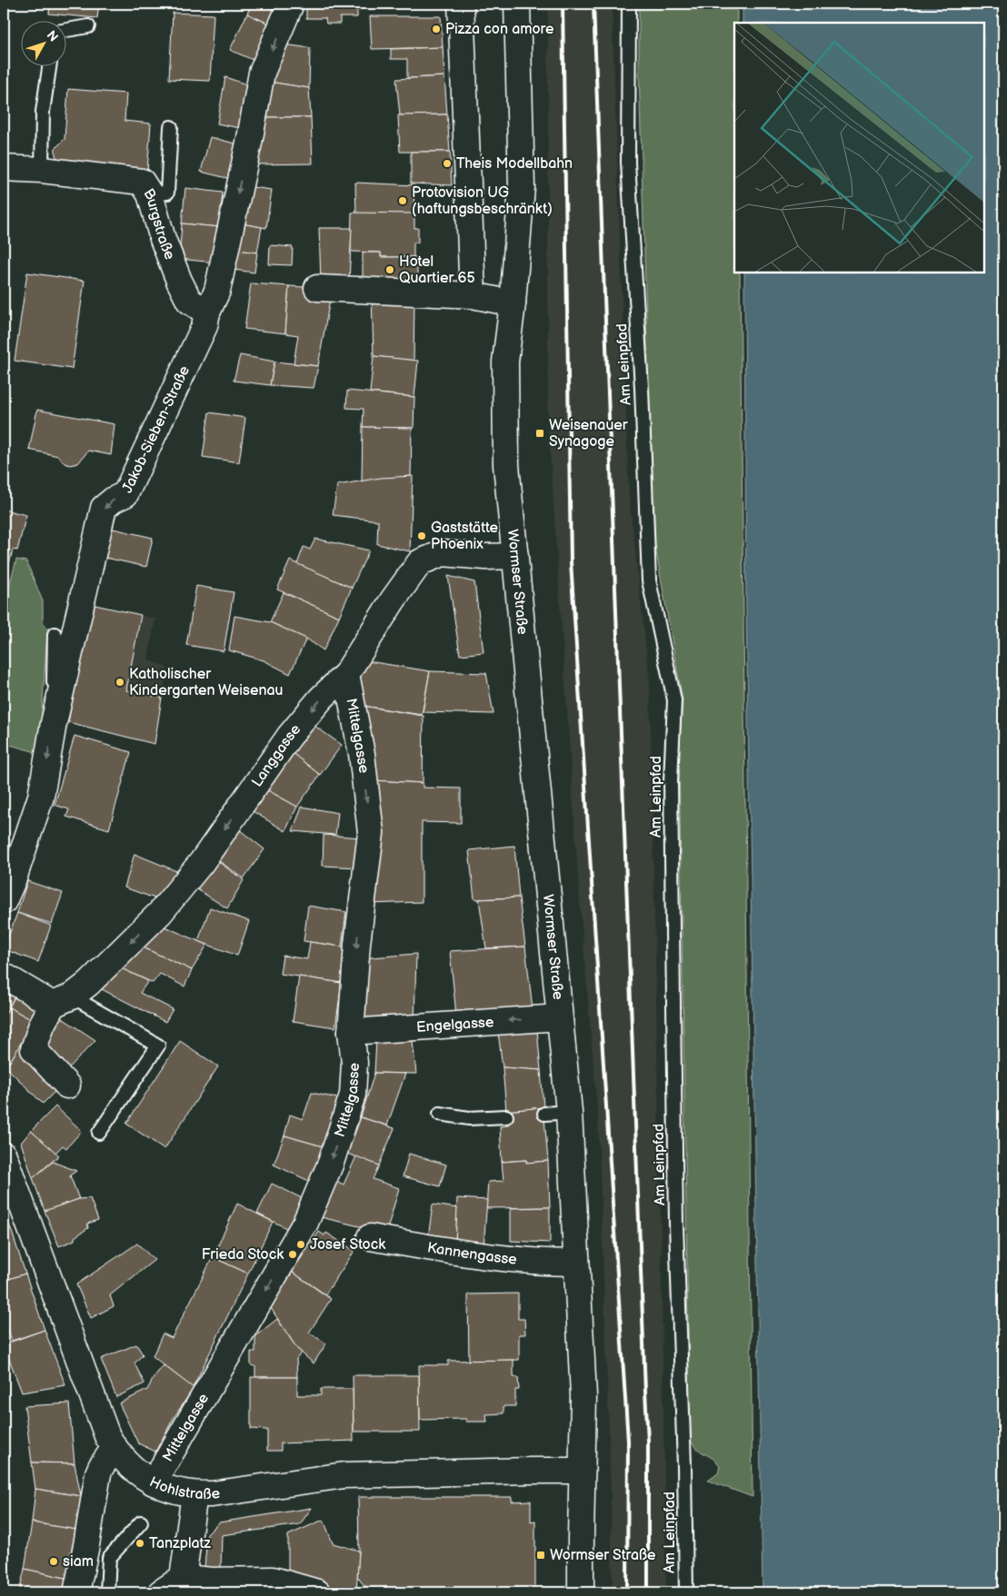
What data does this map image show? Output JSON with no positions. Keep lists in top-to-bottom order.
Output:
{
  "streets": {
    "street": [
      "Burgstraße",
      "Jakob-Sieben-Straße",
      "Wormser Straße",
      "Mittelgasse",
      "Langgasse",
      "Engelgasse",
      "Kannengasse",
      "Hohlstraße"
    ],
    "lane": ["Am Leinpfad"]
  },
  "crossings": [
    ["Burgstraße", "Jakob-Sieben-Straße"],
    ["Wormser Straße", "Langgasse"],
    ["Wormser Straße", "Engelgasse"],
    ["Wormser Straße", "Kannengasse"],
    ["Wormser Straße", "Hohlstraße"],
    ["Mittelgasse", "Langgasse"],
    ["Mittelgasse", "Engelgasse"],
    ["Mittelgasse", "Hohlstraße"]
  ],
  "one_way": [
    "Jakob-Sieben-Straße",
    "Mittelgasse",
    "Langgasse",
    "Engelgasse"
  ],
  "places": {
    "other": [
      "Pizza con amore",
      "Theis Modellbahn",
      "Protovision UG (haftungsbeschränkt)",
      "Hotel Quartier 65",
      "Gaststätte Phoenix",
      "Katholischer Kindergarten Weisenau",
      "Josef Stock",
      "Frieda Stock",
      "Tanzplatz",
      "siam"
    ],
    "transit": ["Weisenauer Synagoge", "Wormser Straße"]
  },
  "north": "top right"
}
